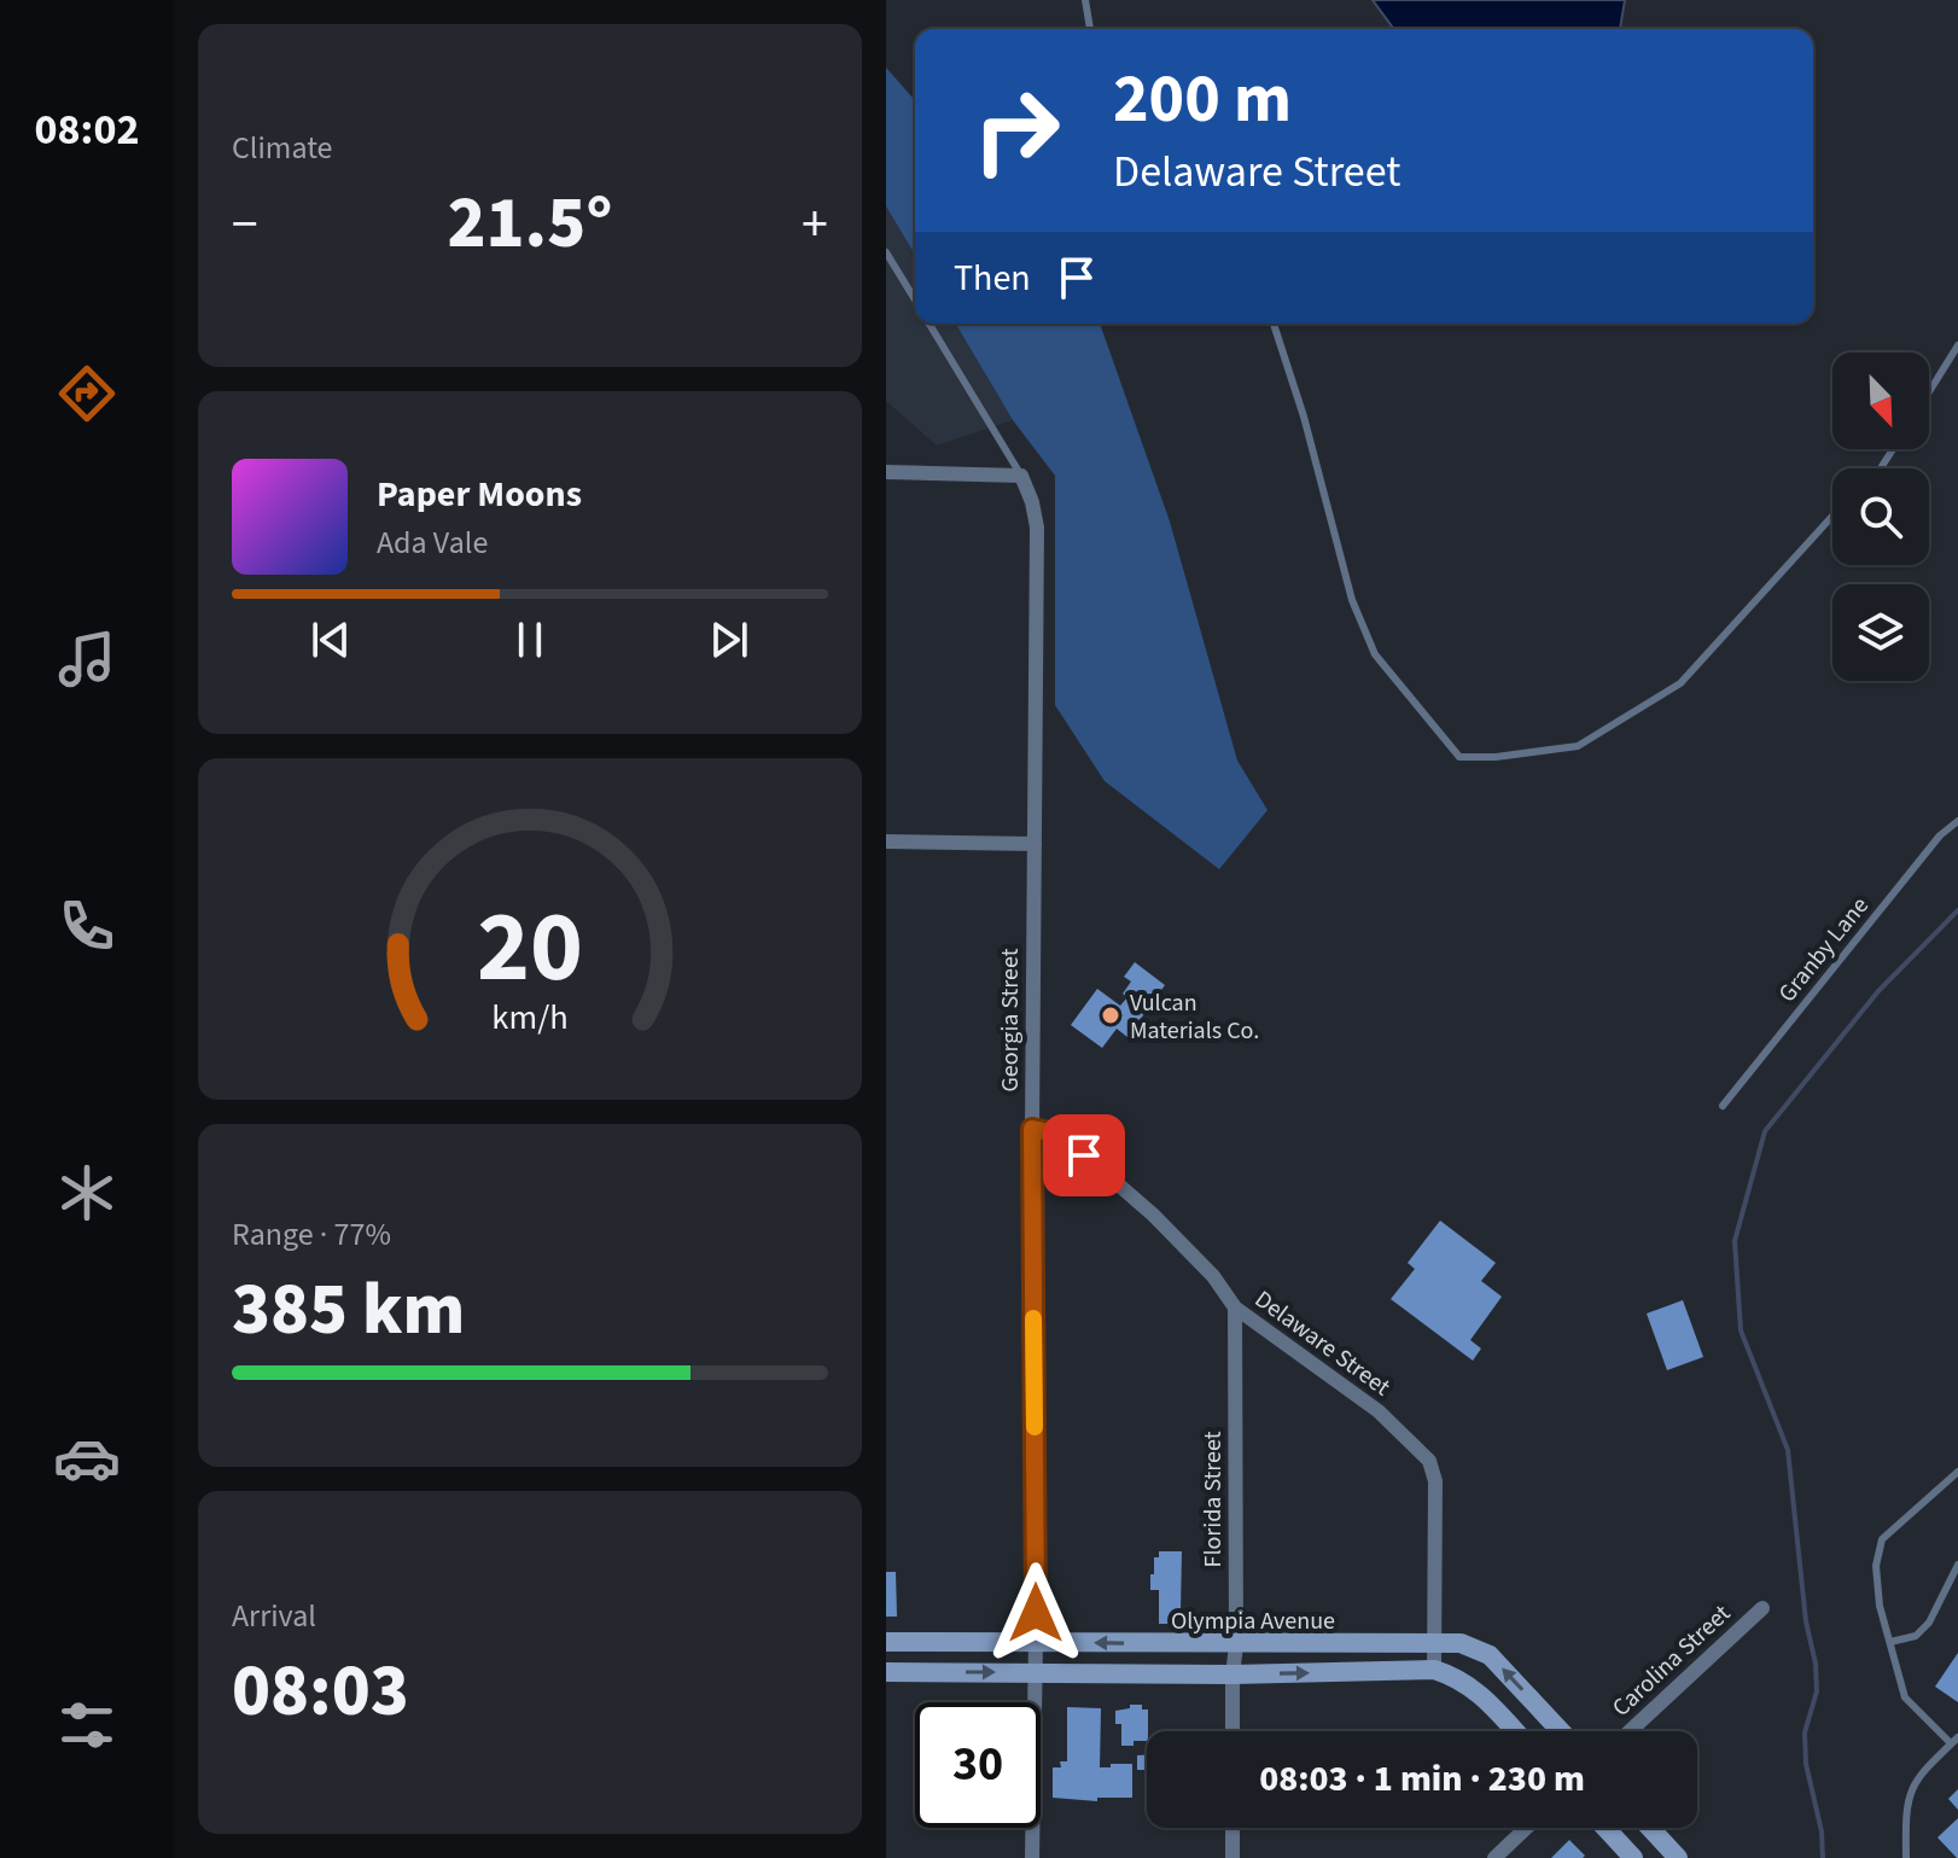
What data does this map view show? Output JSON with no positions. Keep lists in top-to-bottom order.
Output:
{
  "streets": {
    "main road": ["Olympia Avenue"],
    "street": [
      "Georgia Street",
      "Delaware Street",
      "Florida Street",
      "Carolina Street"
    ],
    "lane": ["Granby Lane"]
  },
  "crossings": [
    ["Georgia Street", "Delaware Street"],
    ["Georgia Street", "Olympia Avenue"],
    ["Delaware Street", "Florida Street"],
    ["Delaware Street", "Olympia Avenue"],
    ["Florida Street", "Olympia Avenue"]
  ],
  "places": ["Vulcan Materials Co."],
  "north": "bottom right",
  "page": {
    "tabs": "08:02",
    "tile": [
      "Climate",
      ["Range · 77%", "385 km"],
      ["Arrival", "08:03"]
    ],
    "turn": ["200 m", "Delaware Street"],
    "heat": ["−", "21.5°", "+"],
    "then": "Then",
    "song": ["Paper Moons", "Ada Vale"],
    "limit": "30",
    "trip": "08:03 · 1 min · 230 m",
    "gauge": ["20", "km/h"]
  }
}
